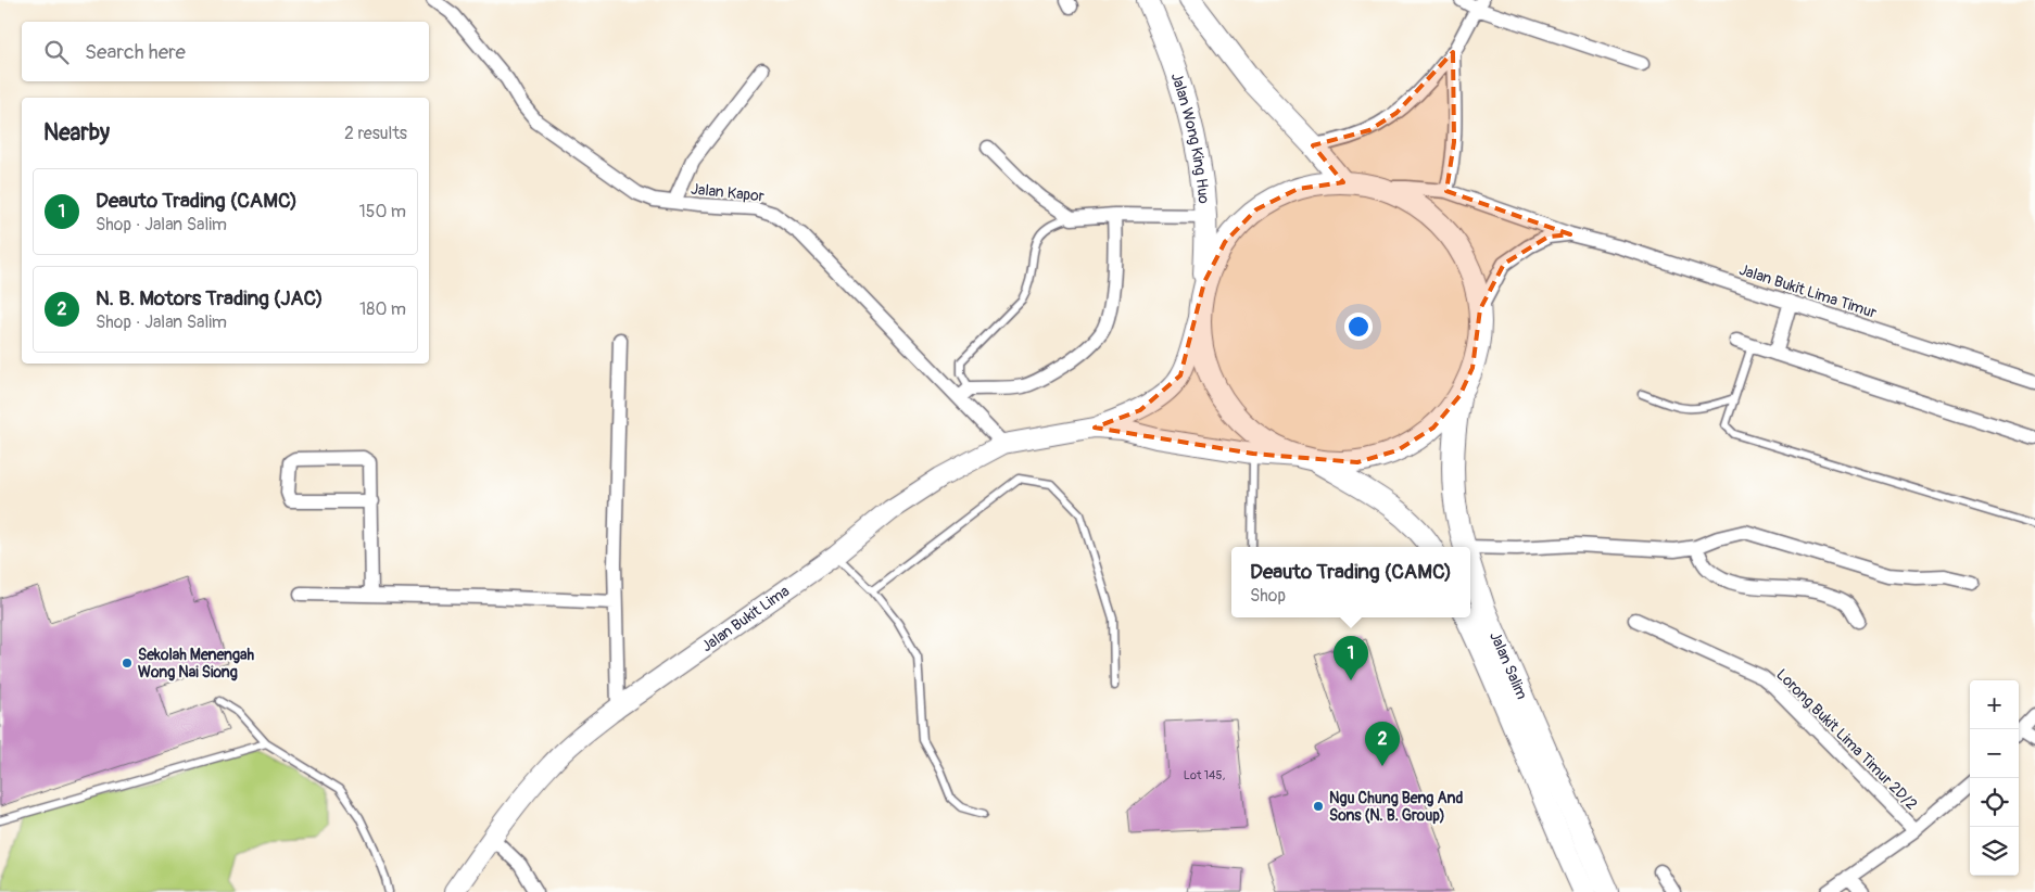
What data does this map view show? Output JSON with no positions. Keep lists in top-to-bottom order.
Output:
{
  "streets": {
    "main road": ["Jalan Wong King Huo", "Jalan Bukit Lima", "Jalan Salim"],
    "street": ["Jalan Kapor", "Jalan Bukit Lima Timur", "Lorong Bukit Lima Timur 2D/2"]
  },
  "crossings": [
    ["Jalan Kapor", "Jalan Bukit Lima"]
  ],
  "places": ["Sekolah Menengah Wong Nai Siong", "Ngu Chung Beng And Sons (N. B. Group)"],
  "house_numbers": ["Lot 145,"],
  "page": {
    "search": "Search here",
    "heading": ["Nearby", "2 results"],
    "list": [
      {
        "mark": "1",
        "name": "Deauto Trading (CAMC)",
        "note": "Shop · Jalan Salim",
        "value": "150 m"
      },
      {
        "mark": "2",
        "name": "N. B. Motors Trading (JAC)",
        "note": "Shop · Jalan Salim",
        "value": "180 m"
      }
    ],
    "popup": ["Deauto Trading (CAMC)", "Shop"],
    "pins": ["1", "2"],
    "map_buttons": ["+", "−"]
  }
}
